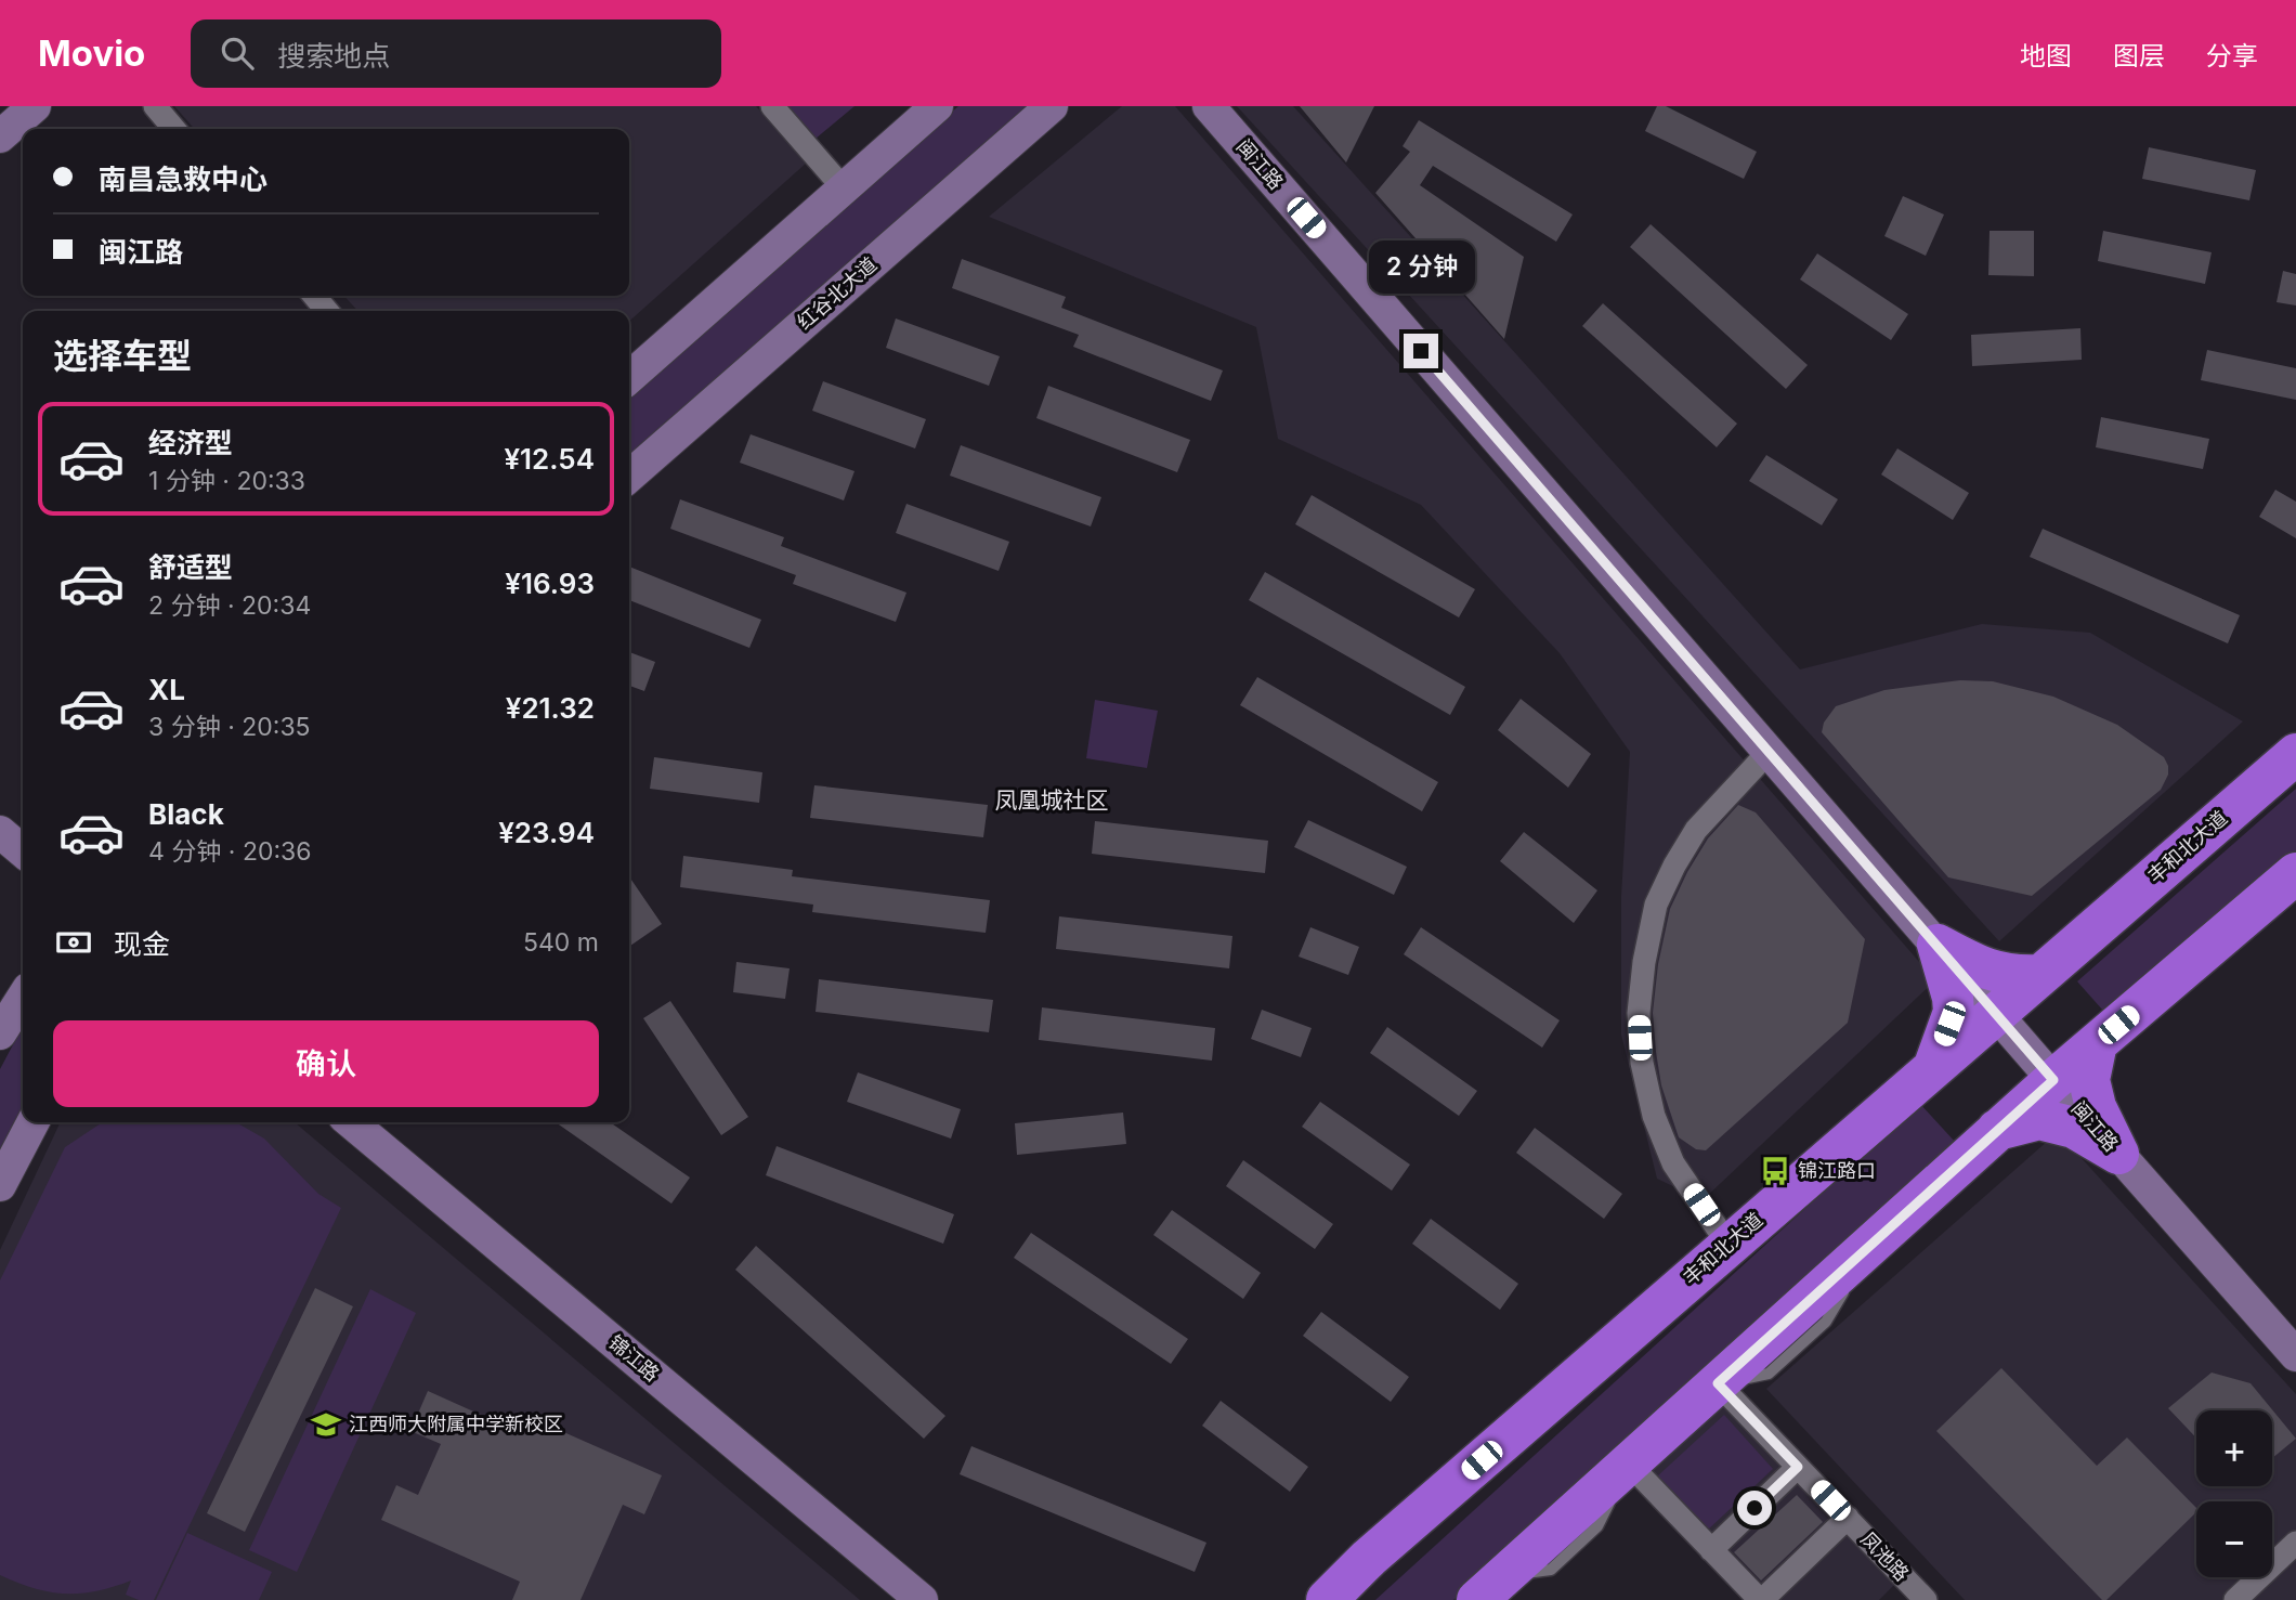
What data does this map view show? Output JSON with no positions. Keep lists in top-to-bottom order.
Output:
{
  "streets": {
    "highway": ["丰和北大道"],
    "main road": ["闽江路", "红谷北大道", "锦江路"],
    "street": ["凤池路"]
  },
  "crossings": [
    ["闽江路", "丰和北大道"]
  ],
  "districts": ["凤凰城社区"],
  "places": {
    "bus stop": ["锦江路口"],
    "school or university": ["江西师大附属中学新校区"]
  },
  "page": {
    "header": "Movio",
    "search": "搜索地点",
    "nav": ["地图", "图层", "分享"],
    "banner": ["南昌急救中心", "闽江路"],
    "bubble": "2 分钟",
    "heading": "选择车型",
    "list": [
      {
        "name": "经济型",
        "note": "1 分钟 · 20:33",
        "value": "¥12.54"
      },
      {
        "name": "舒适型",
        "note": "2 分钟 · 20:34",
        "value": "¥16.93"
      },
      {
        "name": "XL",
        "note": "3 分钟 · 20:35",
        "value": "¥21.32"
      },
      {
        "name": "Black",
        "note": "4 分钟 · 20:36",
        "value": "¥23.94"
      }
    ],
    "pay": ["现金", "540 m"],
    "buttons": "确认",
    "map_buttons": ["+", "−"]
  }
}
